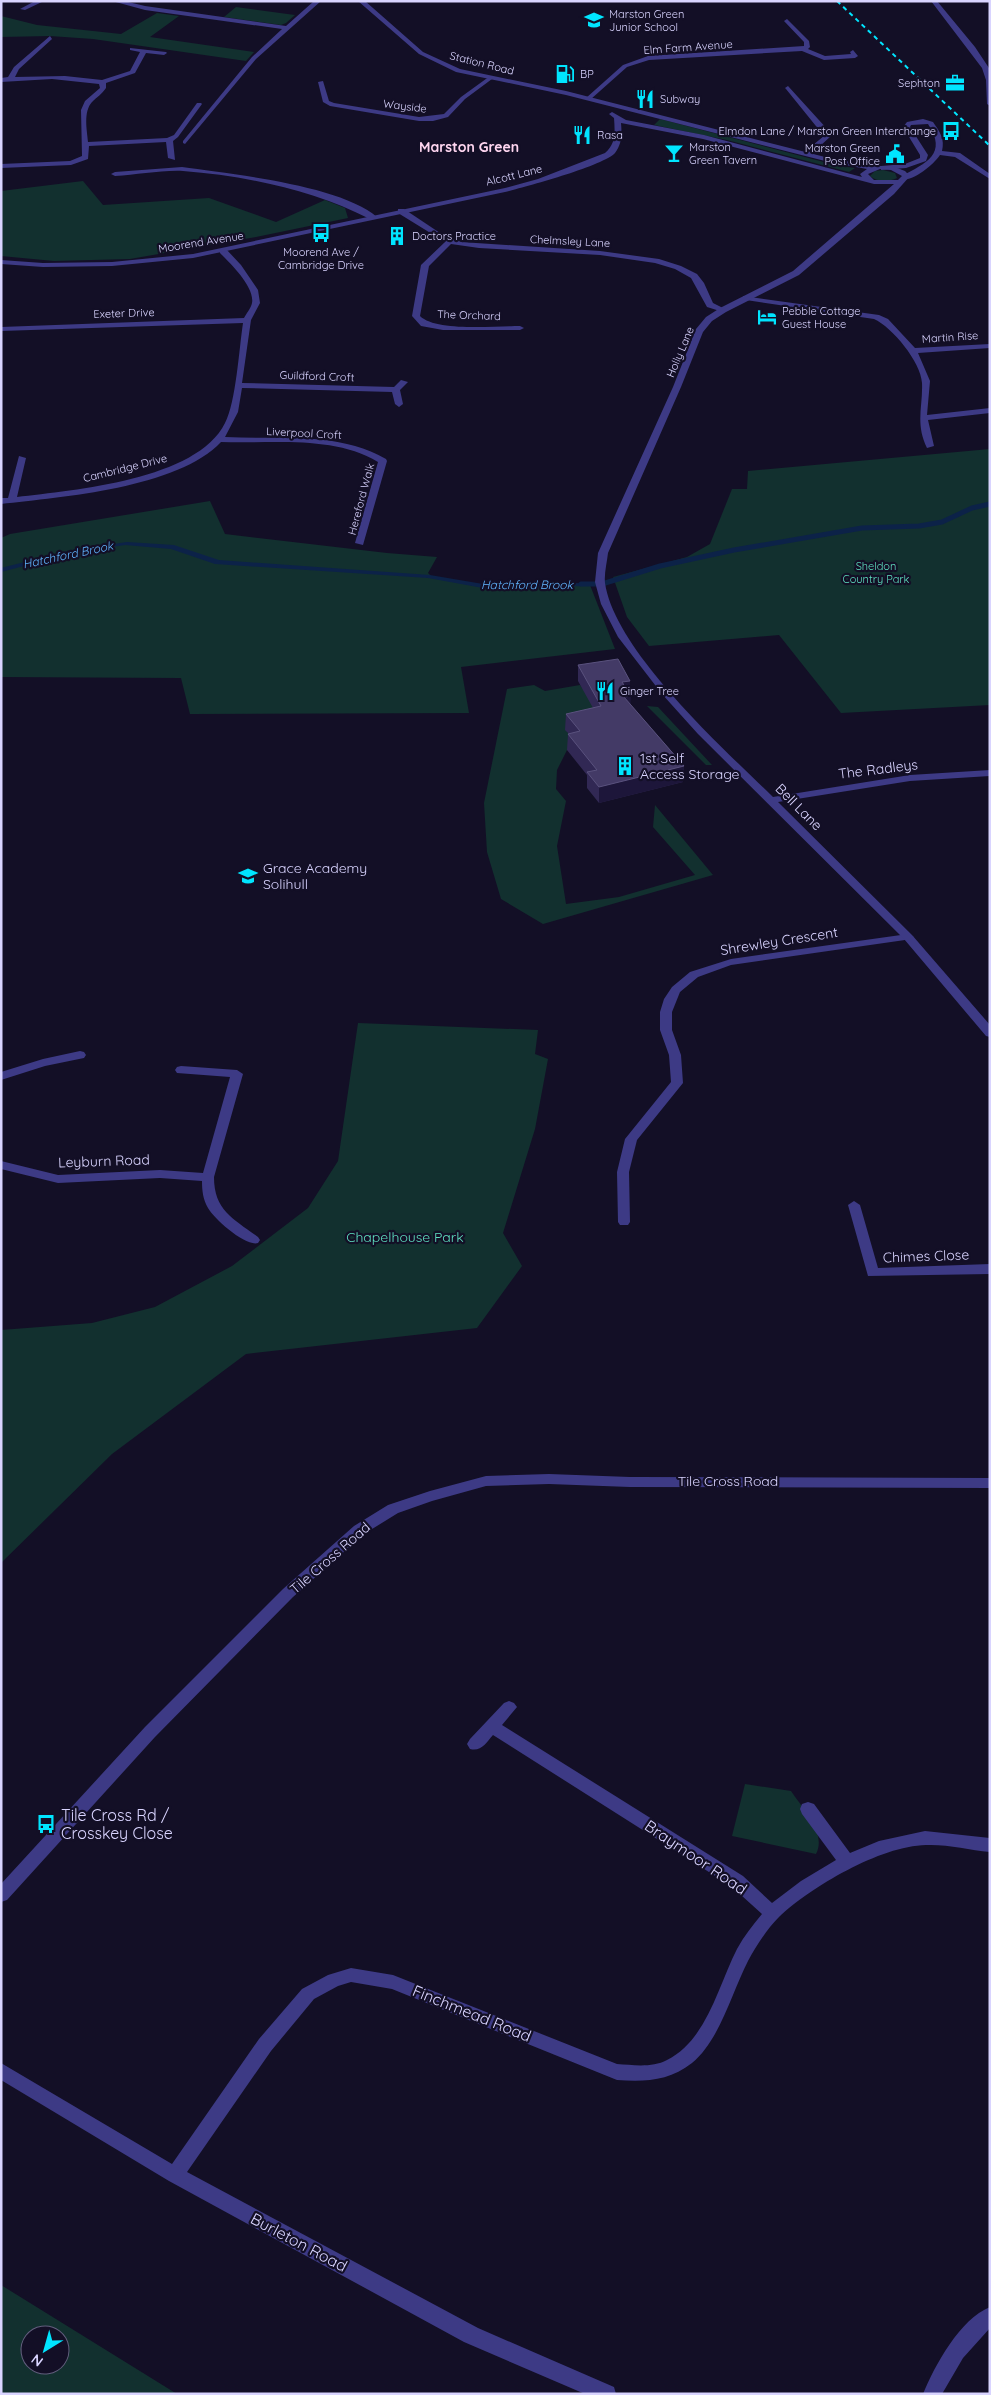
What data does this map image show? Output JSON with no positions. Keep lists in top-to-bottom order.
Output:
{
  "streets": {
    "street": [
      "Elm Farm Avenue",
      "Station Road",
      "Wayside",
      "Alcott Lane",
      "Chelmsley Lane",
      "Moorend Avenue",
      "Exeter Drive",
      "The Orchard",
      "Martin Rise",
      "Holly Lane",
      "Guildford Croft",
      "Liverpool Croft",
      "Cambridge Drive",
      "Hereford Walk",
      "The Radleys",
      "Bell Lane",
      "Shrewley Crescent",
      "Leyburn Road",
      "Chimes Close",
      "Tile Cross Road",
      "Braymoor Road",
      "Finchmead Road",
      "Burleton Road"
    ]
  },
  "crossings": [
    ["Elm Farm Avenue", "Station Road"],
    ["Station Road", "Wayside"],
    ["Alcott Lane", "Chelmsley Lane"],
    ["Alcott Lane", "Moorend Avenue"],
    ["Chelmsley Lane", "Moorend Avenue"],
    ["Chelmsley Lane", "The Orchard"],
    ["Chelmsley Lane", "Holly Lane"],
    ["Moorend Avenue", "Cambridge Drive"],
    ["Exeter Drive", "Cambridge Drive"],
    ["Holly Lane", "Bell Lane"],
    ["Guildford Croft", "Cambridge Drive"],
    ["Liverpool Croft", "Cambridge Drive"],
    ["Liverpool Croft", "Hereford Walk"],
    ["The Radleys", "Bell Lane"],
    ["Bell Lane", "Shrewley Crescent"],
    ["Braymoor Road", "Finchmead Road"],
    ["Finchmead Road", "Burleton Road"]
  ],
  "districts": ["Marston Green"],
  "water": ["Hatchford Brook"],
  "parks": ["Sheldon Country Park", "Chapelhouse Park"],
  "places": {
    "school or university": ["Marston Green Junior School", "Grace Academy Solihull"],
    "fuel station": ["BP"],
    "office": ["Sephton"],
    "restaurant": ["Subway", "Rasa", "Ginger Tree"],
    "bus stop": ["Elmdon Lane / Marston Green Interchange", "Moorend Ave / Cambridge Drive", "Tile Cross Rd / Crosskey Close"],
    "bar": ["Marston Green Tavern"],
    "public building": ["Marston Green Post Office"],
    "building": ["Doctors Practice", "1st Self Access Storage"],
    "hotel": ["Pebble Cottage Guest House"]
  },
  "north": "bottom left"
}
